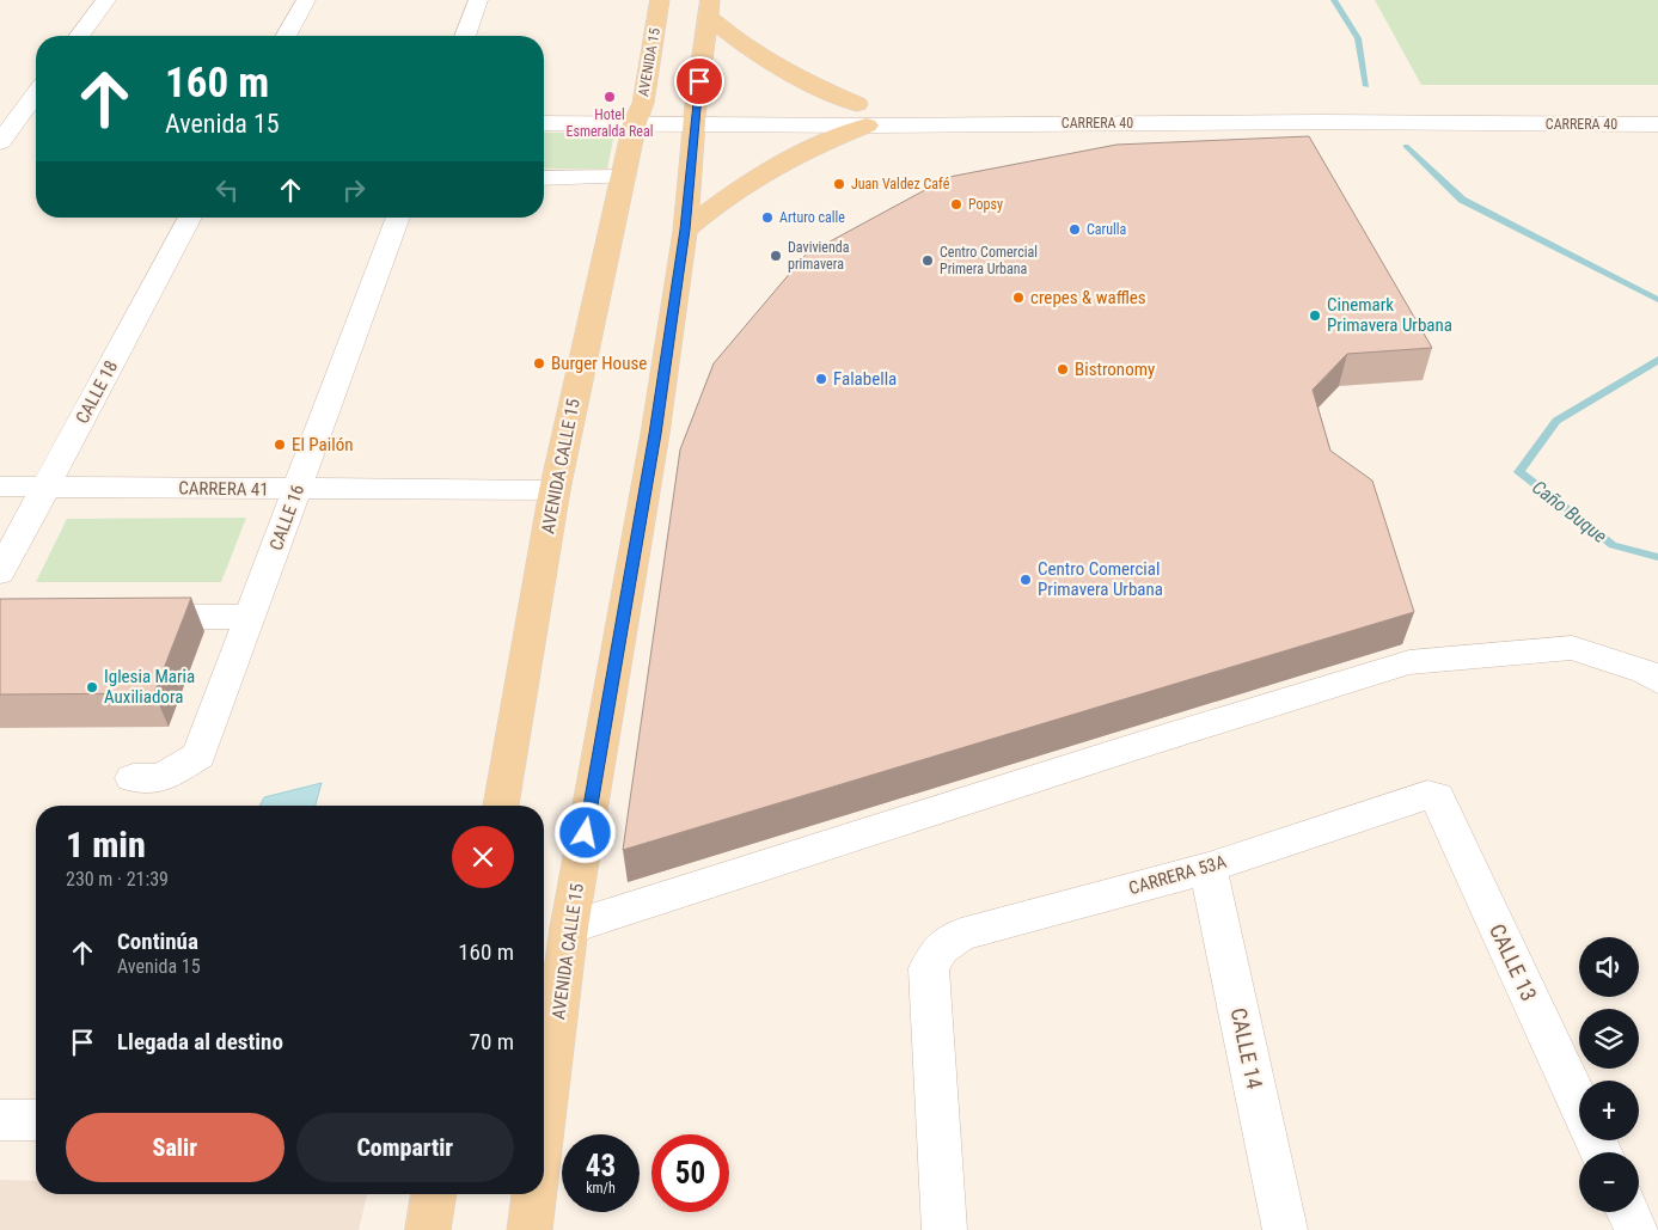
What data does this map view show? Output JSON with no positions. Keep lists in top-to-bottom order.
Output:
{
  "streets": {
    "main road": ["AVENIDA 15", "AVENIDA CALLE 15"],
    "street": [
      "CARRERA 40",
      "CALLE 18",
      "CARRERA 41",
      "CALLE 16",
      "CARRERA 53A",
      "CALLE 13",
      "CALLE 14"
    ]
  },
  "crossings": [
    ["AVENIDA 15", "CARRERA 40"],
    ["AVENIDA 15", "AVENIDA CALLE 15"],
    ["CARRERA 40", "AVENIDA CALLE 15"],
    ["CALLE 18", "CARRERA 41"],
    ["AVENIDA CALLE 15", "CARRERA 41"],
    ["CARRERA 41", "CALLE 16"],
    ["CARRERA 53A", "CALLE 13"],
    ["CARRERA 53A", "CALLE 14"]
  ],
  "water": ["Caño Buque"],
  "places": [
    "Hotel Esmeralda Real",
    "Juan Valdez Café",
    "Popsy",
    "Arturo calle",
    "Carulla",
    "Davivienda primavera",
    "Centro Comercial Primera Urbana",
    "crepes & waffles",
    "Cinemark Primavera Urbana",
    "Burger House",
    "Bistronomy",
    "Falabella",
    "El Pailón",
    "Centro Comercial Primavera Urbana",
    "Iglesia Maria Auxiliadora"
  ],
  "page": {
    "turn": ["160 m", "Avenida 15"],
    "heading": ["1 min", "230 m · 21:39"],
    "list": [
      {
        "name": "Continúa",
        "note": "Avenida 15",
        "value": "160 m"
      },
      {
        "name": "Llegada al destino",
        "value": "70 m"
      }
    ],
    "map_buttons": ["+", "−"],
    "buttons": ["Salir", "Compartir"],
    "speed": "43 km/h",
    "limit": "50"
  }
}
